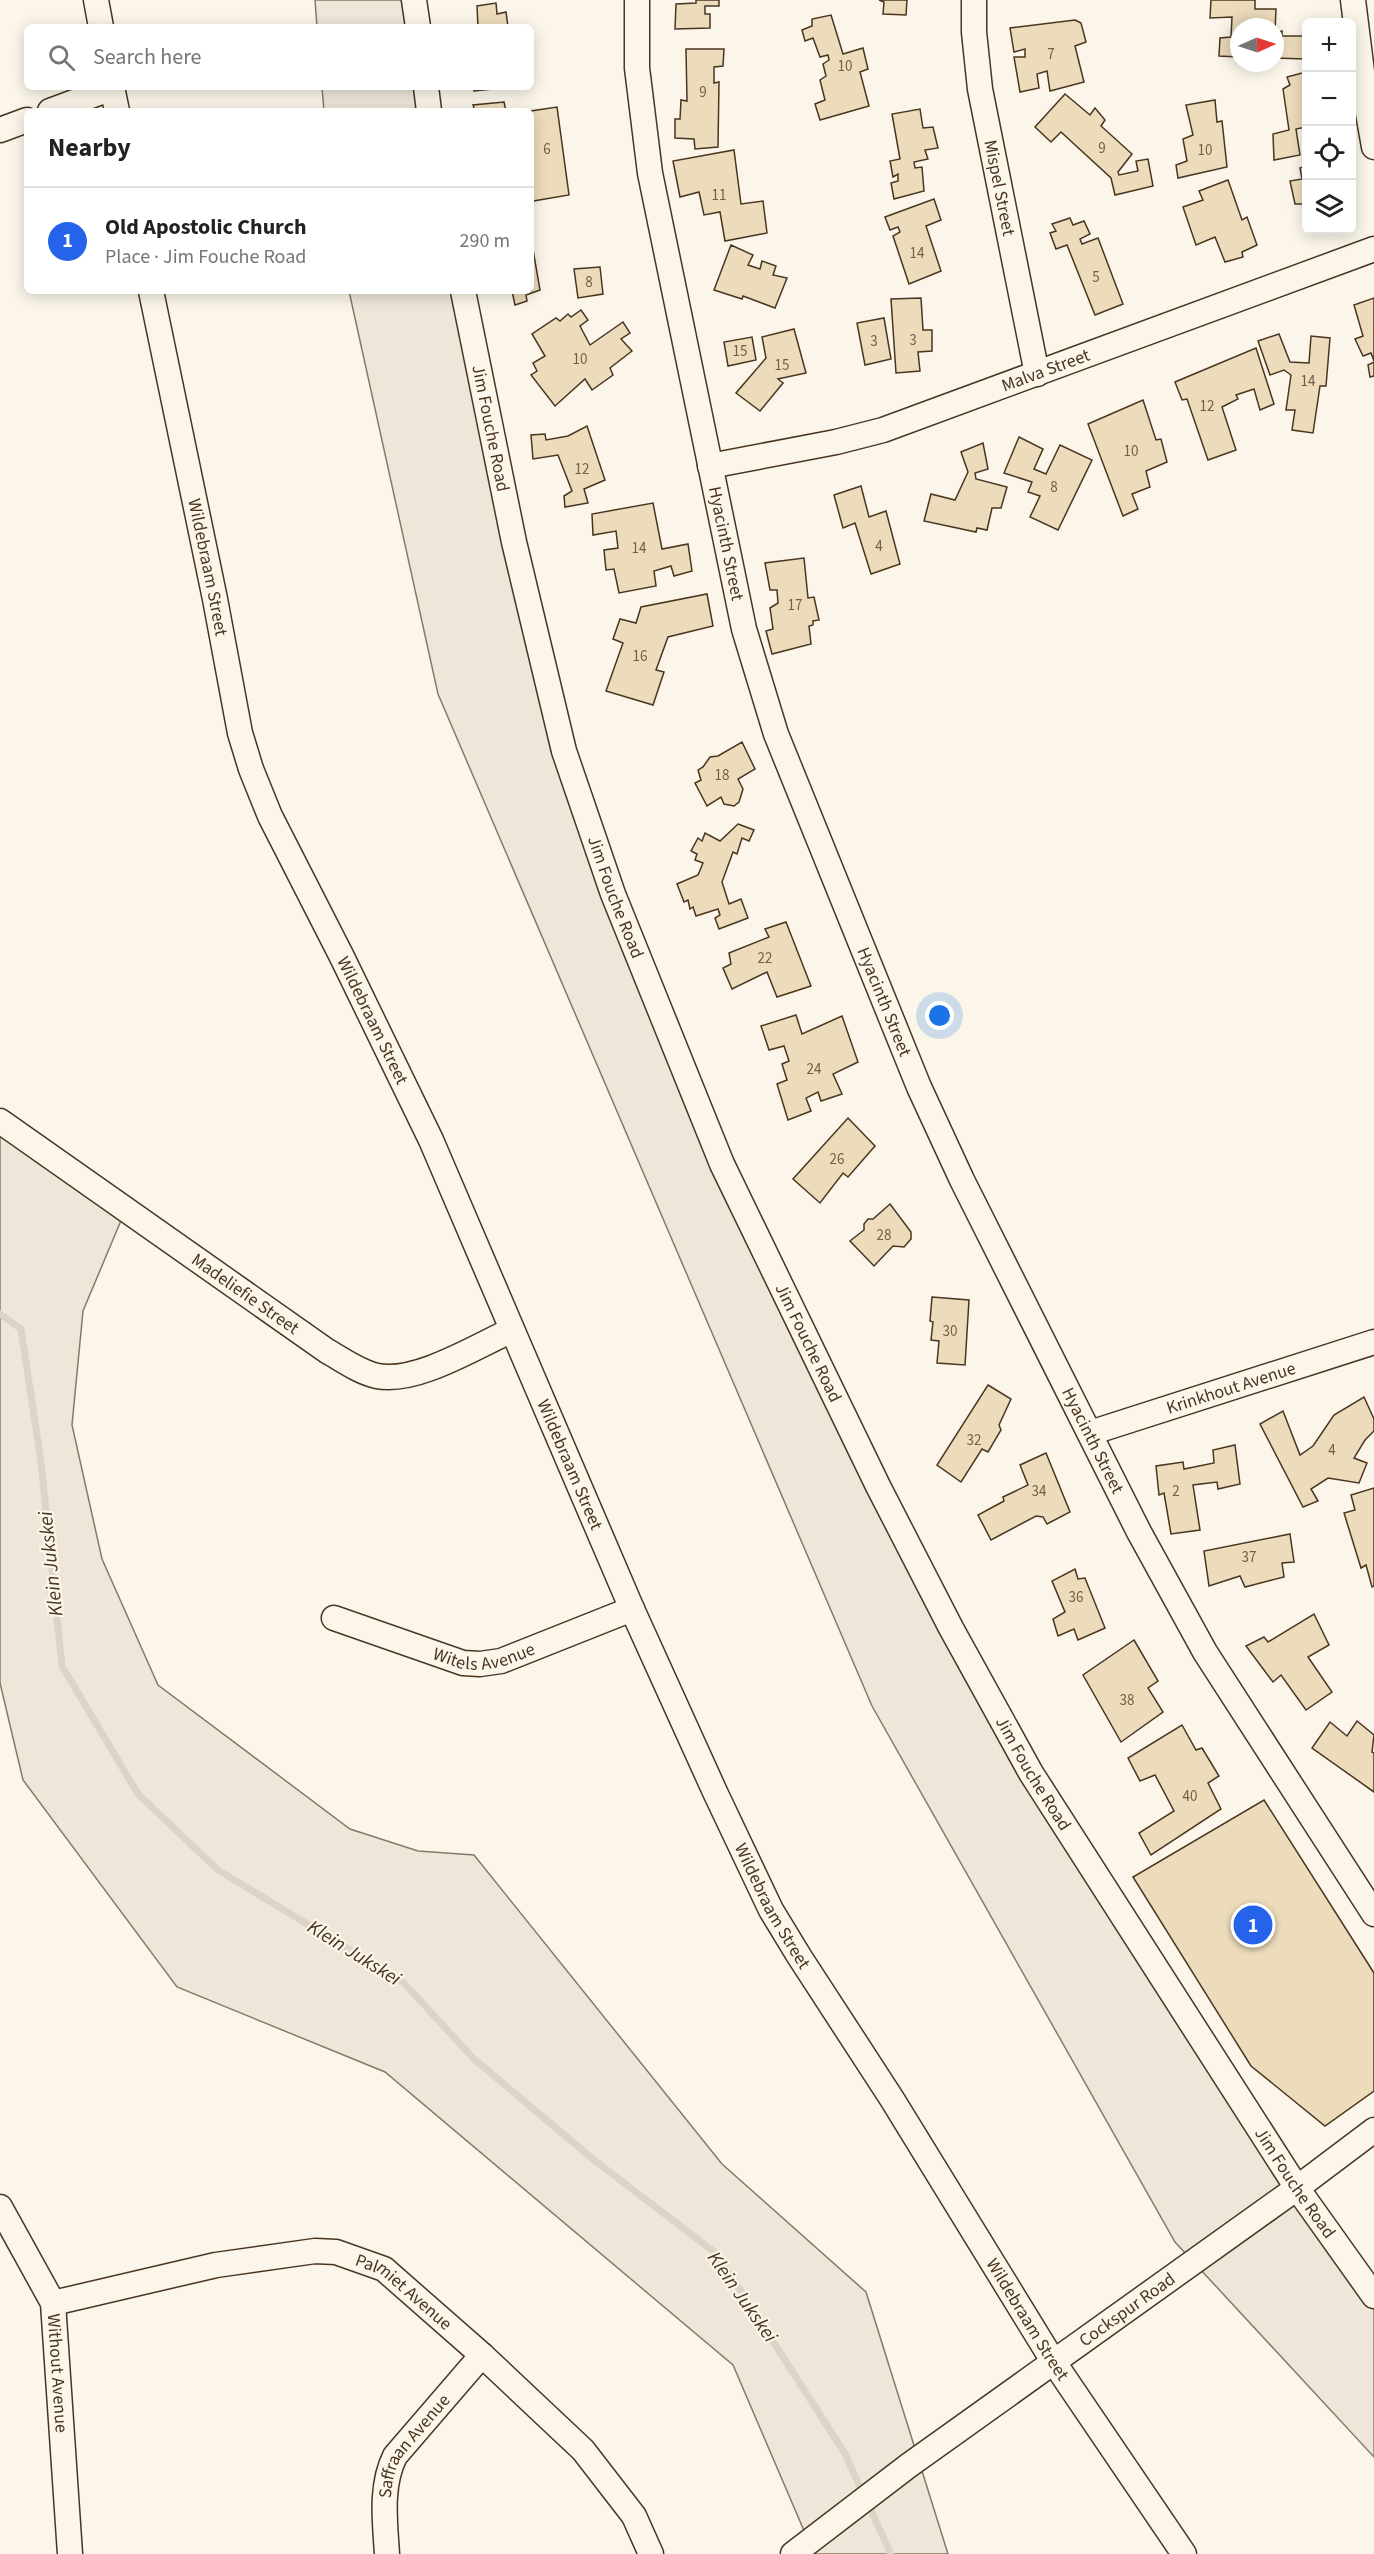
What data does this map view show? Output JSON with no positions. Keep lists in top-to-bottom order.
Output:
{
  "streets": {
    "street": [
      "Mispel Street",
      "Malva Street",
      "Jim Fouche Road",
      "Hyacinth Street",
      "Wildebraam Street",
      "Madeliefie Street",
      "Krinkhout Avenue",
      "Witels Avenue",
      "Palmiet Avenue",
      "Cockspur Road",
      "Without Avenue",
      "Saffraan Avenue"
    ]
  },
  "crossings": [
    ["Mispel Street", "Malva Street"],
    ["Malva Street", "Hyacinth Street"],
    ["Jim Fouche Road", "Cockspur Road"],
    ["Hyacinth Street", "Krinkhout Avenue"],
    ["Wildebraam Street", "Madeliefie Street"],
    ["Wildebraam Street", "Witels Avenue"],
    ["Wildebraam Street", "Cockspur Road"],
    ["Palmiet Avenue", "Without Avenue"],
    ["Palmiet Avenue", "Saffraan Avenue"]
  ],
  "water": ["Klein Jukskei"],
  "house_numbers": [
    "7",
    "10",
    "9",
    "9",
    "6",
    "10",
    "11",
    "14",
    "5",
    "8",
    "3",
    "3",
    "15",
    "10",
    "15",
    "14",
    "12",
    "10",
    "12",
    "8",
    "4",
    "14",
    "17",
    "16",
    "18",
    "22",
    "24",
    "26",
    "28",
    "30",
    "32",
    "4",
    "34",
    "2",
    "37",
    "36",
    "38",
    "40"
  ],
  "north": "right",
  "page": {
    "map_buttons": ["+", "−"],
    "search": "Search here",
    "heading": "Nearby",
    "list": [
      {
        "mark": "1",
        "name": "Old Apostolic Church",
        "note": "Place · Jim Fouche Road",
        "value": "290 m"
      }
    ],
    "pins": "1"
  }
}
